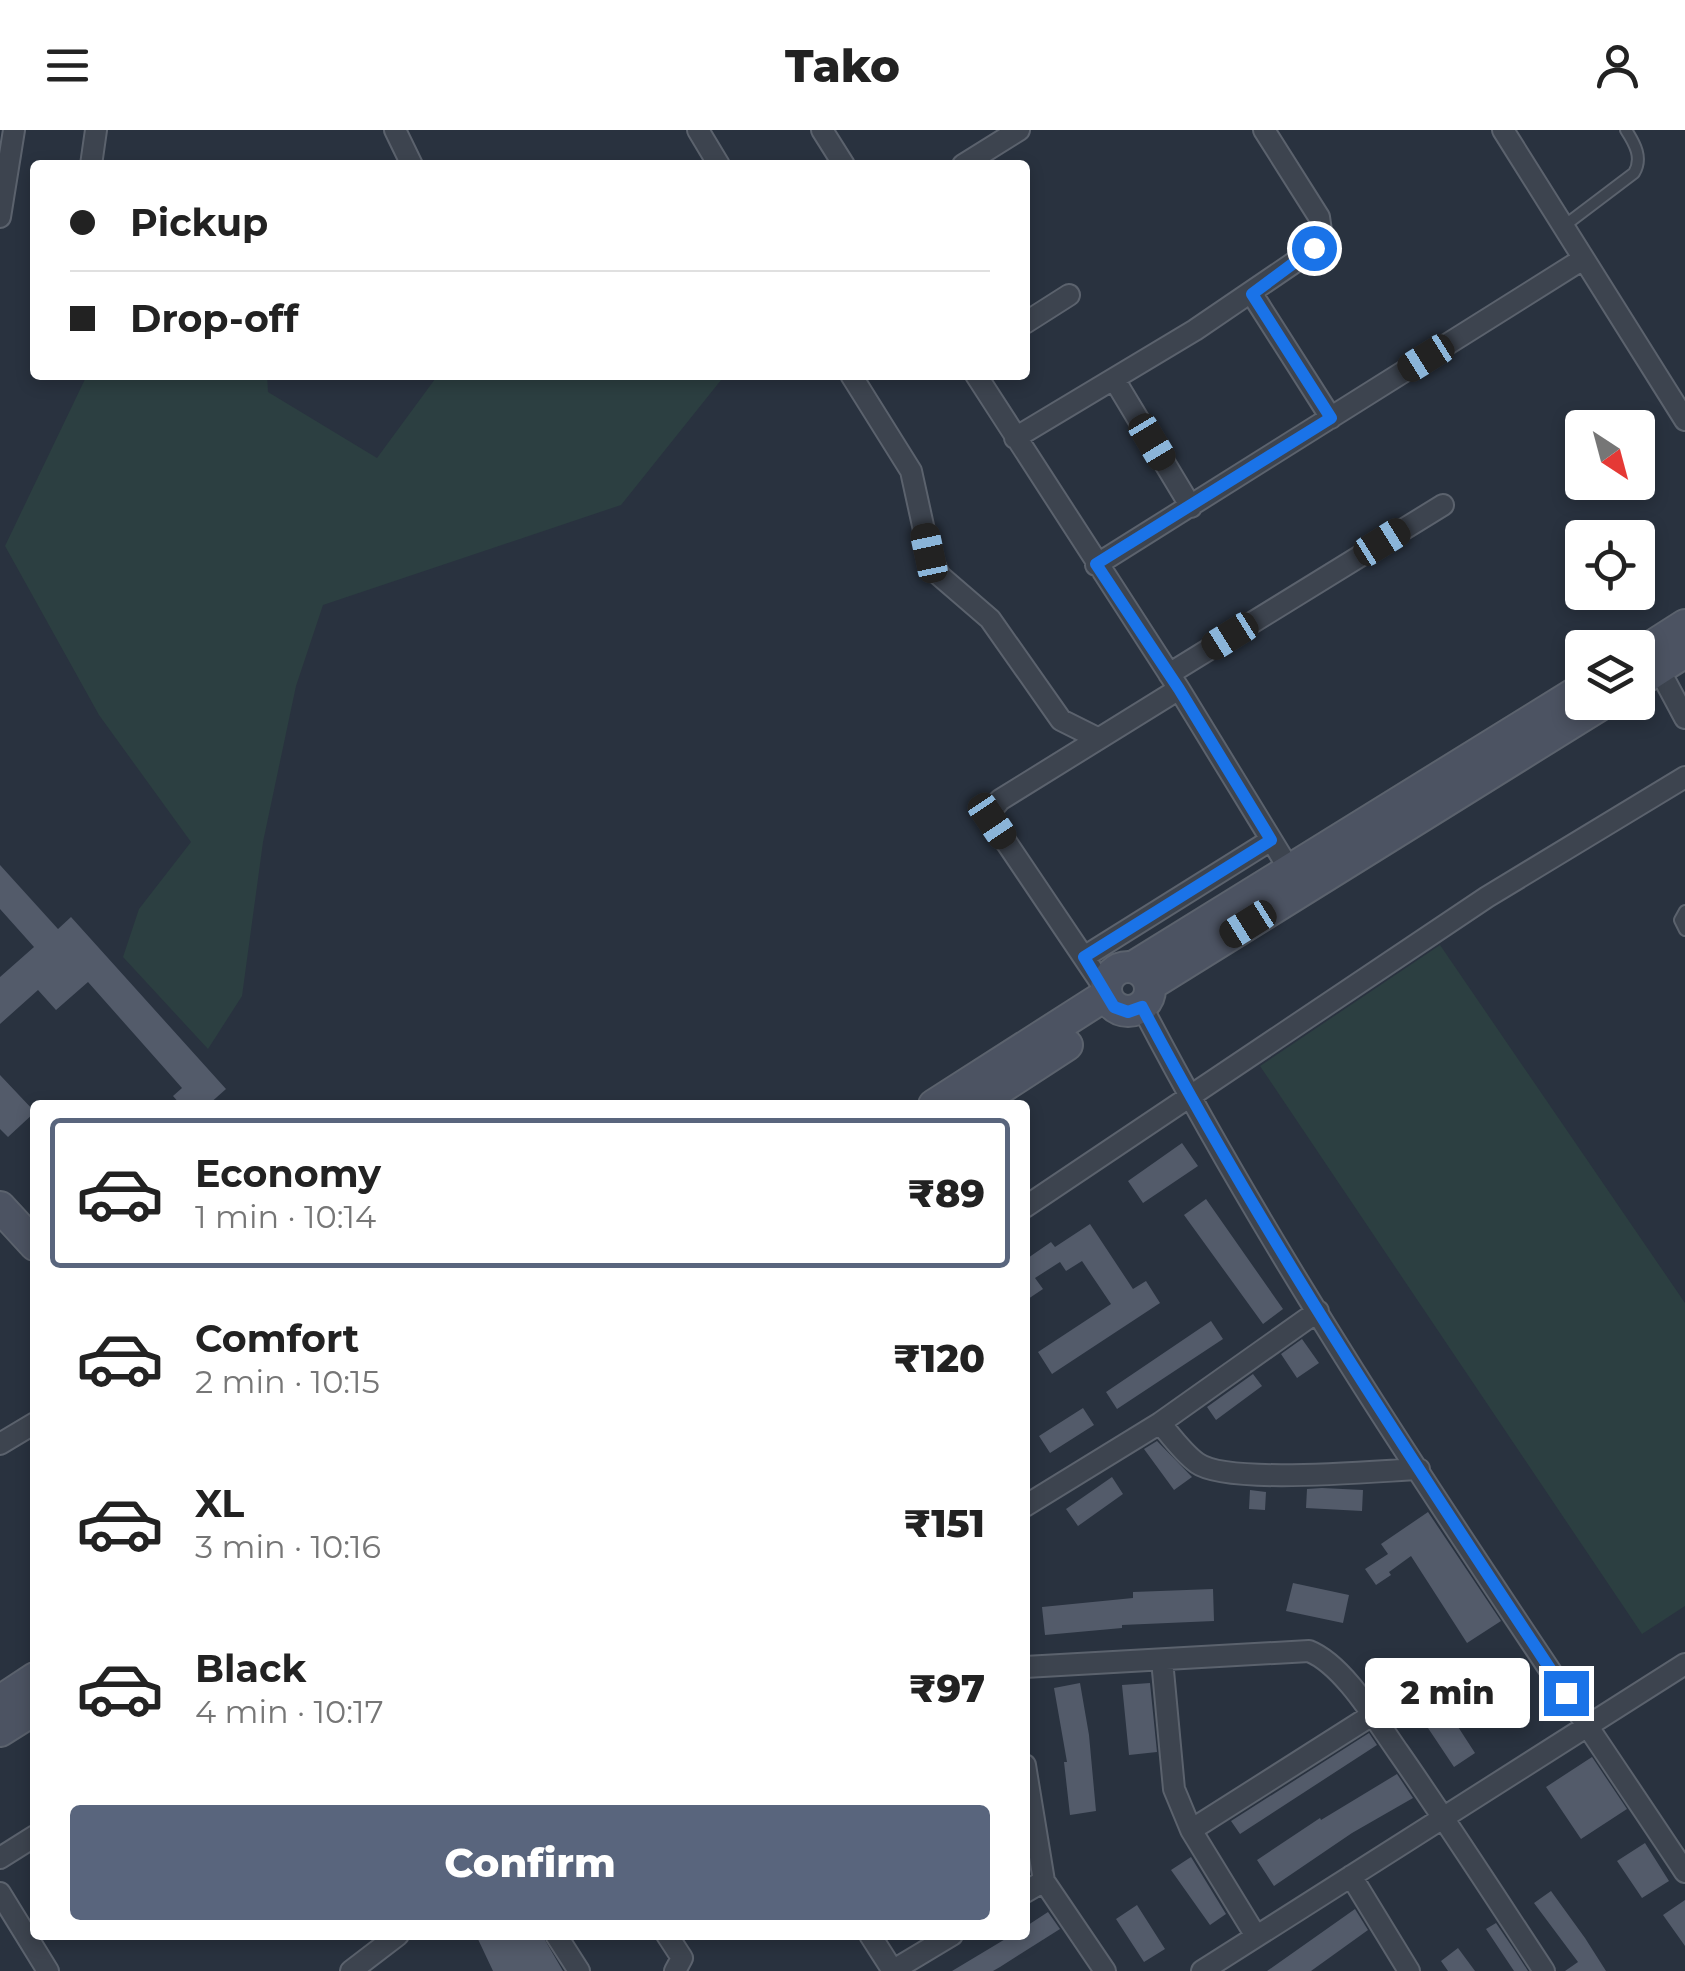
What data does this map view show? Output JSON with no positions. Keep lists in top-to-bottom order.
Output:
{
  "north": "bottom right",
  "page": {
    "header": "Tako",
    "banner": ["Pickup", "Drop-off"],
    "list": [
      {
        "name": "Economy",
        "note": "1 min · 10:14",
        "value": "₹89"
      },
      {
        "name": "Comfort",
        "note": "2 min · 10:15",
        "value": "₹120"
      },
      {
        "name": "XL",
        "note": "3 min · 10:16",
        "value": "₹151"
      },
      {
        "name": "Black",
        "note": "4 min · 10:17",
        "value": "₹97"
      }
    ],
    "bubble": "2 min",
    "buttons": "Confirm"
  }
}
